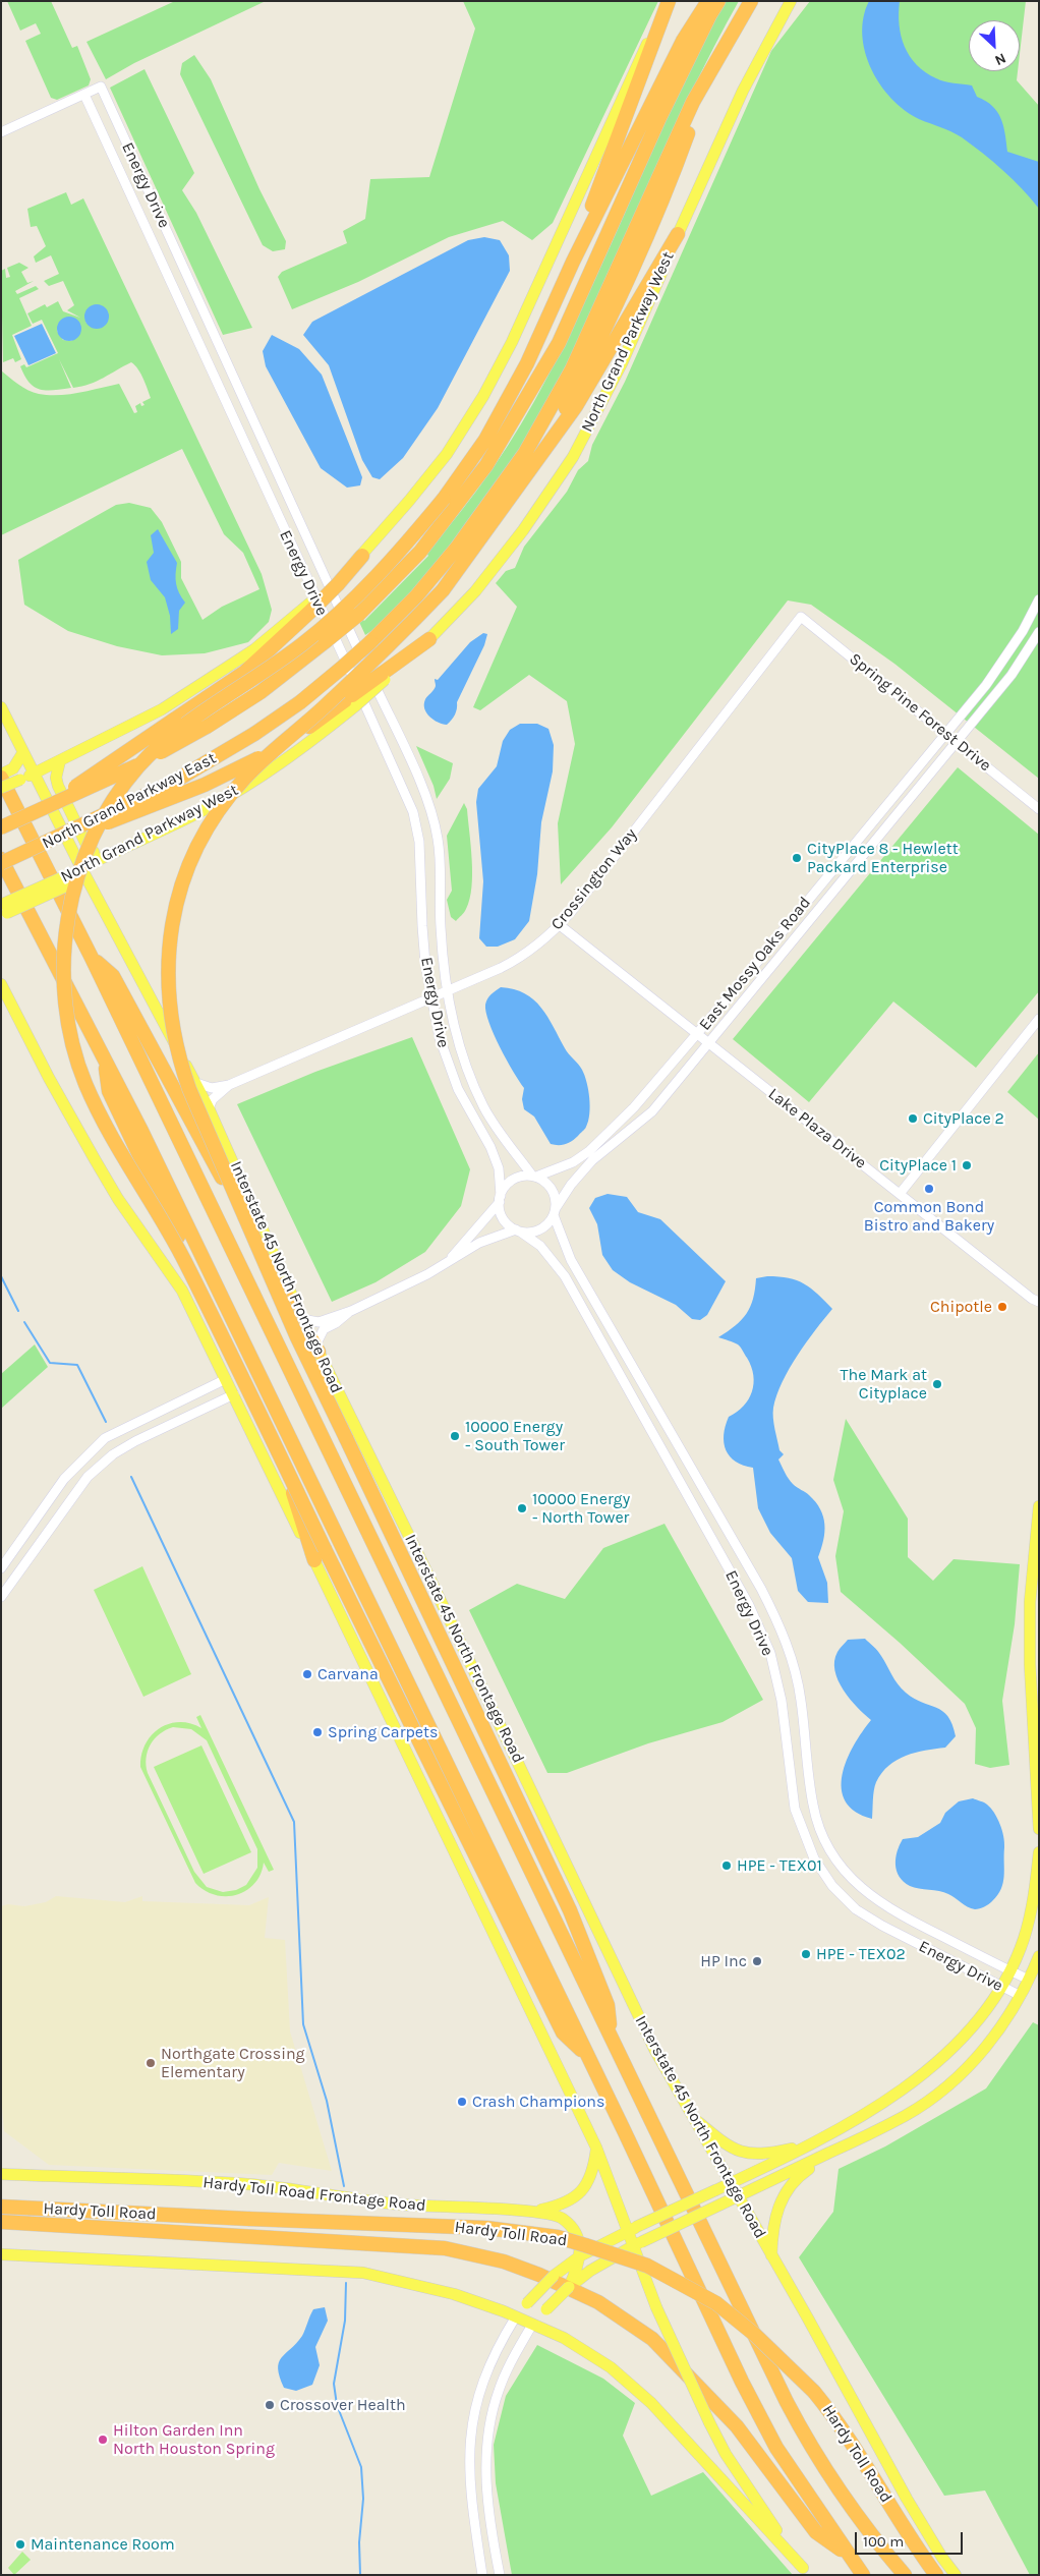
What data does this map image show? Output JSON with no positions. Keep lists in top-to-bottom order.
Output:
{
  "streets": {
    "highway": ["North Grand Parkway East", "Hardy Toll Road"],
    "main road": ["North Grand Parkway West", "Interstate 45 North Frontage Road", "Hardy Toll Road Frontage Road"],
    "street": [
      "Energy Drive",
      "Spring Pine Forest Drive",
      "Crossington Way",
      "East Mossy Oaks Road",
      "Lake Plaza Drive"
    ]
  },
  "crossings": [
    ["Energy Drive", "Crossington Way"],
    ["Energy Drive", "East Mossy Oaks Road"],
    ["North Grand Parkway West", "Interstate 45 North Frontage Road"],
    ["Spring Pine Forest Drive", "Crossington Way"],
    ["Spring Pine Forest Drive", "East Mossy Oaks Road"],
    ["Crossington Way", "Lake Plaza Drive"],
    ["Crossington Way", "Interstate 45 North Frontage Road"],
    ["East Mossy Oaks Road", "Lake Plaza Drive"]
  ],
  "places": [
    "CityPlace 8 - Hewlett Packard Enterprise",
    "CityPlace 2",
    "CityPlace 1",
    "Common Bond Bistro and Bakery",
    "Chipotle",
    "The Mark at Cityplace",
    "10000 Energy - South Tower",
    "10000 Energy - North Tower",
    "Carvana",
    "Spring Carpets",
    "HPE - TEX01",
    "HPE - TEX02",
    "HP Inc",
    "Northgate Crossing Elementary",
    "Crash Champions",
    "Crossover Health",
    "Hilton Garden Inn North Houston Spring",
    "Maintenance Room"
  ],
  "scale_bar": "100 m",
  "north": "bottom right"
}
